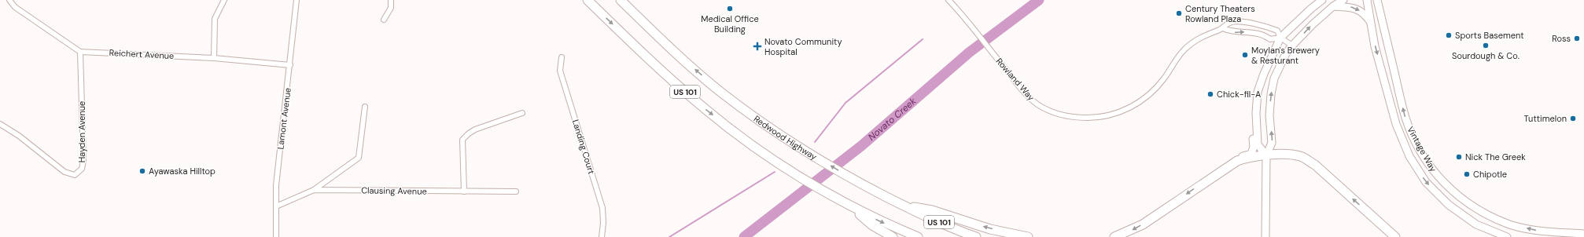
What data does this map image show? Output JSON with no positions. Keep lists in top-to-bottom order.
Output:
{
  "streets": {
    "highway": ["US 101", "Redwood Highway"],
    "street": [
      "Reichert Avenue",
      "Rowland Way",
      "Lamont Avenue",
      "Hayden Avenue",
      "Landing Court",
      "Vintage Way",
      "Clausing Avenue"
    ]
  },
  "crossings": [
    ["Reichert Avenue", "Lamont Avenue"],
    ["Reichert Avenue", "Hayden Avenue"],
    ["Lamont Avenue", "Clausing Avenue"]
  ],
  "water": ["Novato Creek"],
  "places": {
    "other": [
      "Medical Office Building",
      "Century Theaters Rowland Plaza",
      "Sports Basement",
      "Ross",
      "Sourdough & Co.",
      "Moylan's Brewery & Resturant",
      "Chick-fil-A",
      "Tuttimelon",
      "Nick The Greek",
      "Ayawaska Hilltop",
      "Chipotle"
    ],
    "health": ["Novato Community Hospital"]
  }
}
